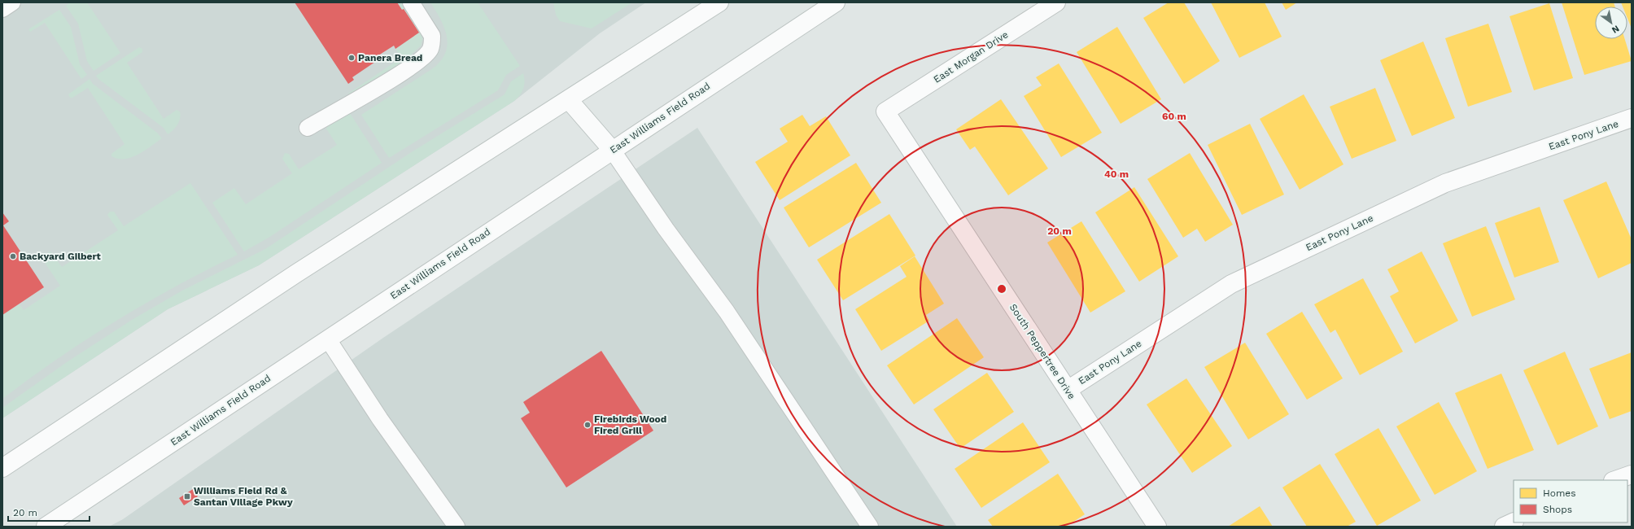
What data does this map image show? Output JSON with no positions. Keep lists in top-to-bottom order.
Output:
{
  "streets": {
    "main road": [
      "East Morgan Drive",
      "East Williams Field Road",
      "East Pony Lane",
      "South Peppertree Drive"
    ]
  },
  "crossings": [
    ["East Morgan Drive", "South Peppertree Drive"],
    ["East Pony Lane", "South Peppertree Drive"]
  ],
  "places": {
    "other": ["Panera Bread", "Backyard Gilbert", "Firebirds Wood Fired Grill"],
    "transit": ["Williams Field Rd & Santan Village Pkwy"]
  },
  "legend": ["Homes", "Shops"],
  "scale_bar": "20 m",
  "north": "bottom right",
  "rings": ["60 m", "40 m", "20 m"]
}
